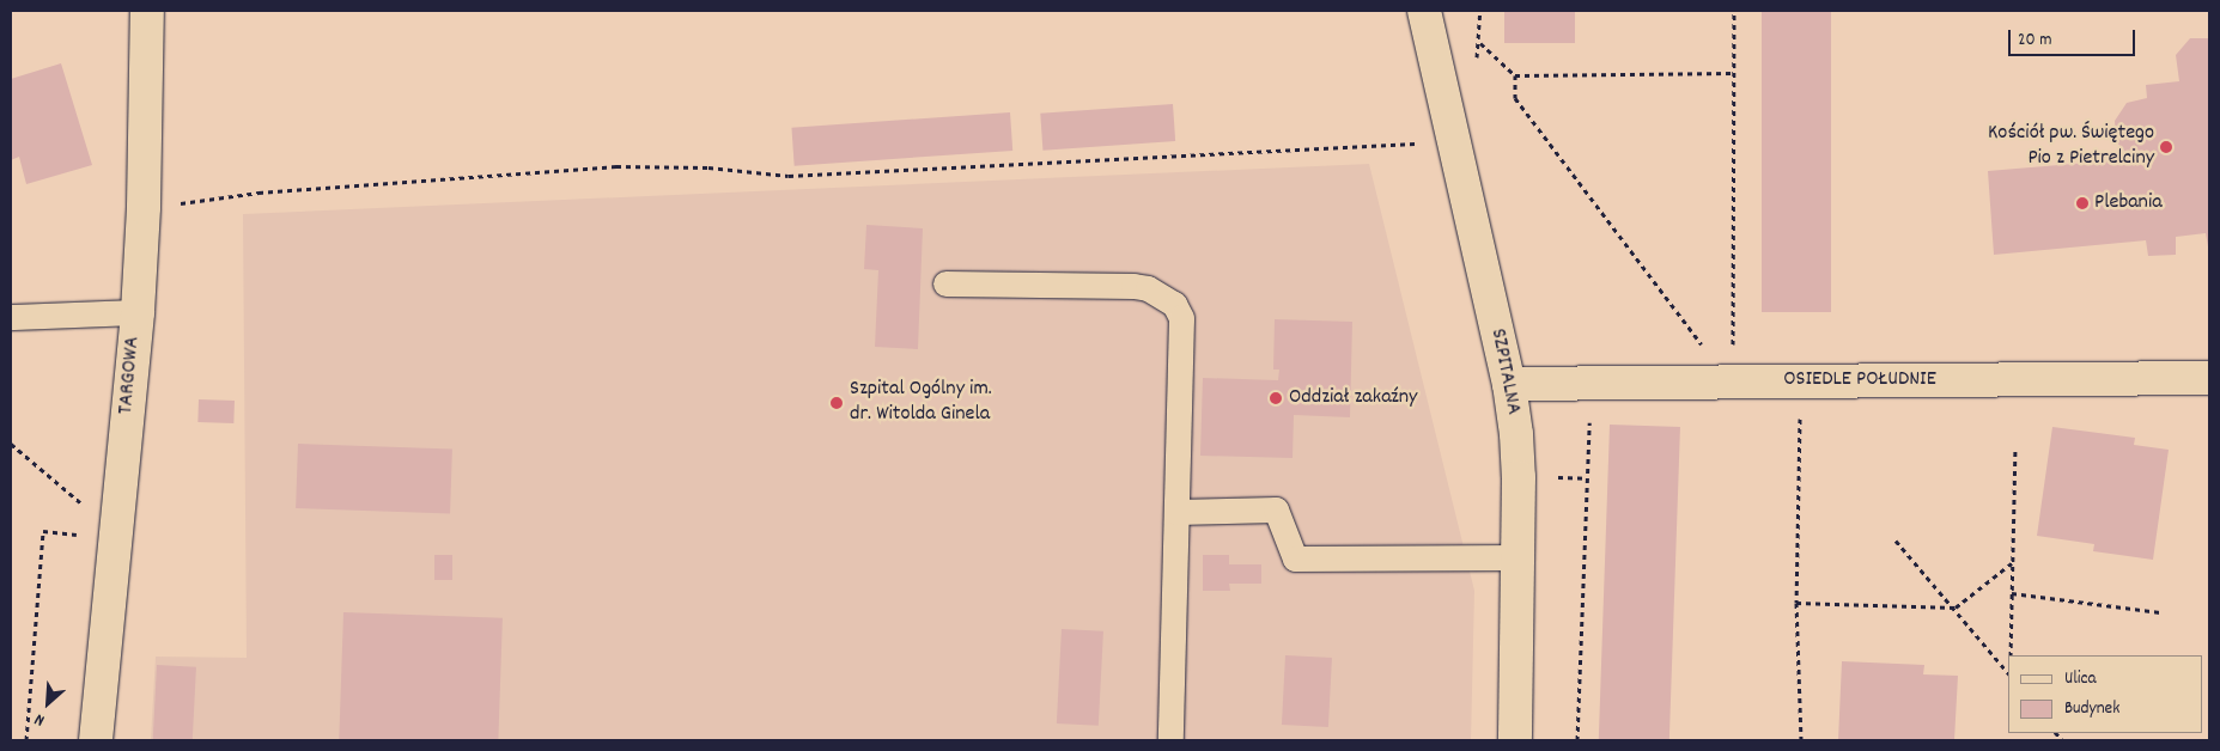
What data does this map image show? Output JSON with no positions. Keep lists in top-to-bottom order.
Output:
{
  "streets": {
    "street": ["SZPITALNA", "TARGOWA", "OSIEDLE POŁUDNIE"]
  },
  "crossings": [
    ["SZPITALNA", "OSIEDLE POŁUDNIE"]
  ],
  "places": [
    "Kościół pw. Świętego Pio z Pietrelciny",
    "Plebania",
    "Oddział zakaźny",
    "Szpital Ogólny im. dr. Witolda Ginela"
  ],
  "legend": ["Ulica", "Budynek"],
  "scale_bar": "20 m",
  "north": "bottom left"
}
